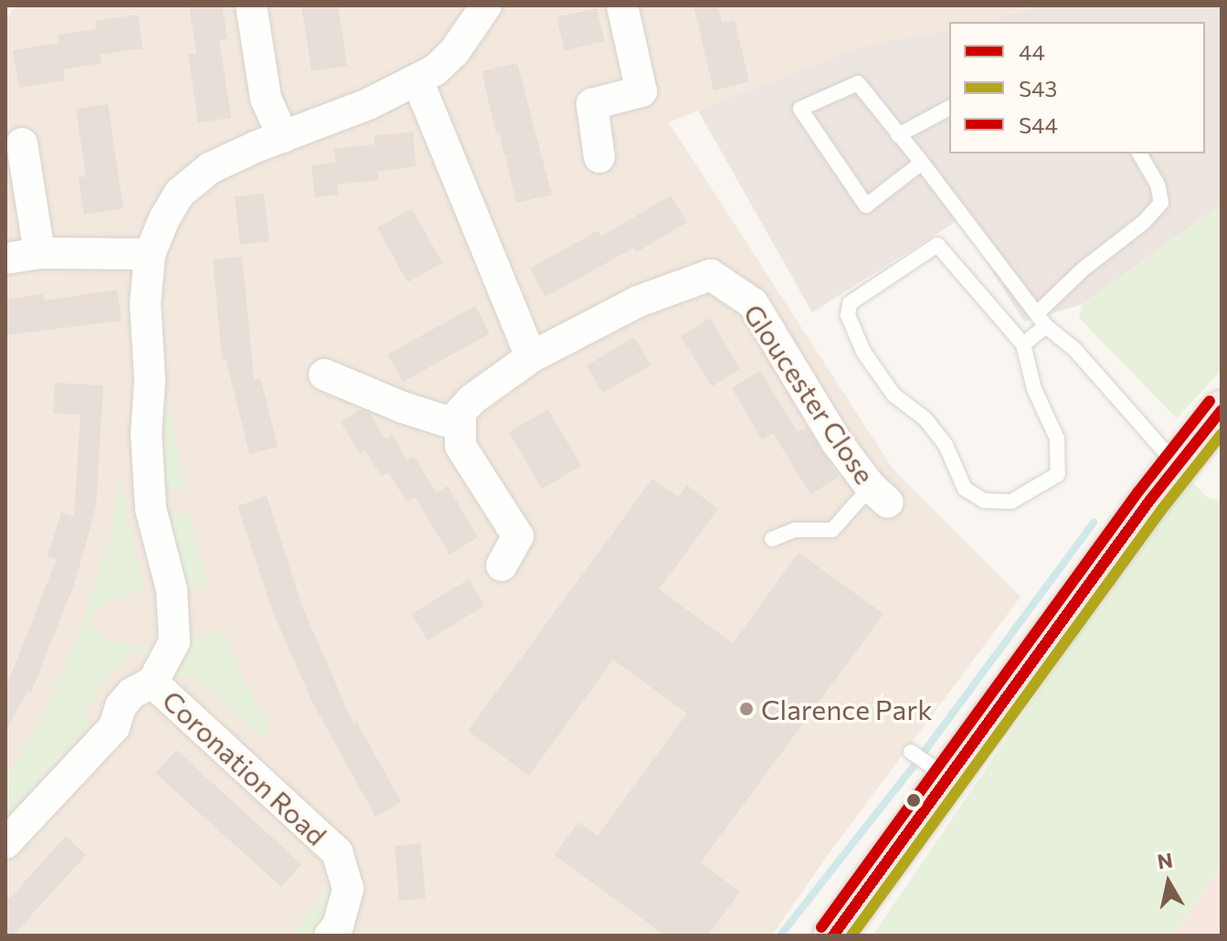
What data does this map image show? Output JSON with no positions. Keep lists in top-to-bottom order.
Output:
{
  "streets": {
    "street": ["Gloucester Close", "Coronation Road"]
  },
  "places": ["Clarence Park"],
  "lines": ["transit line S44", "transit line 44", "transit line S43"],
  "legend": ["44", "S43", "S44"],
  "north": "top"
}
